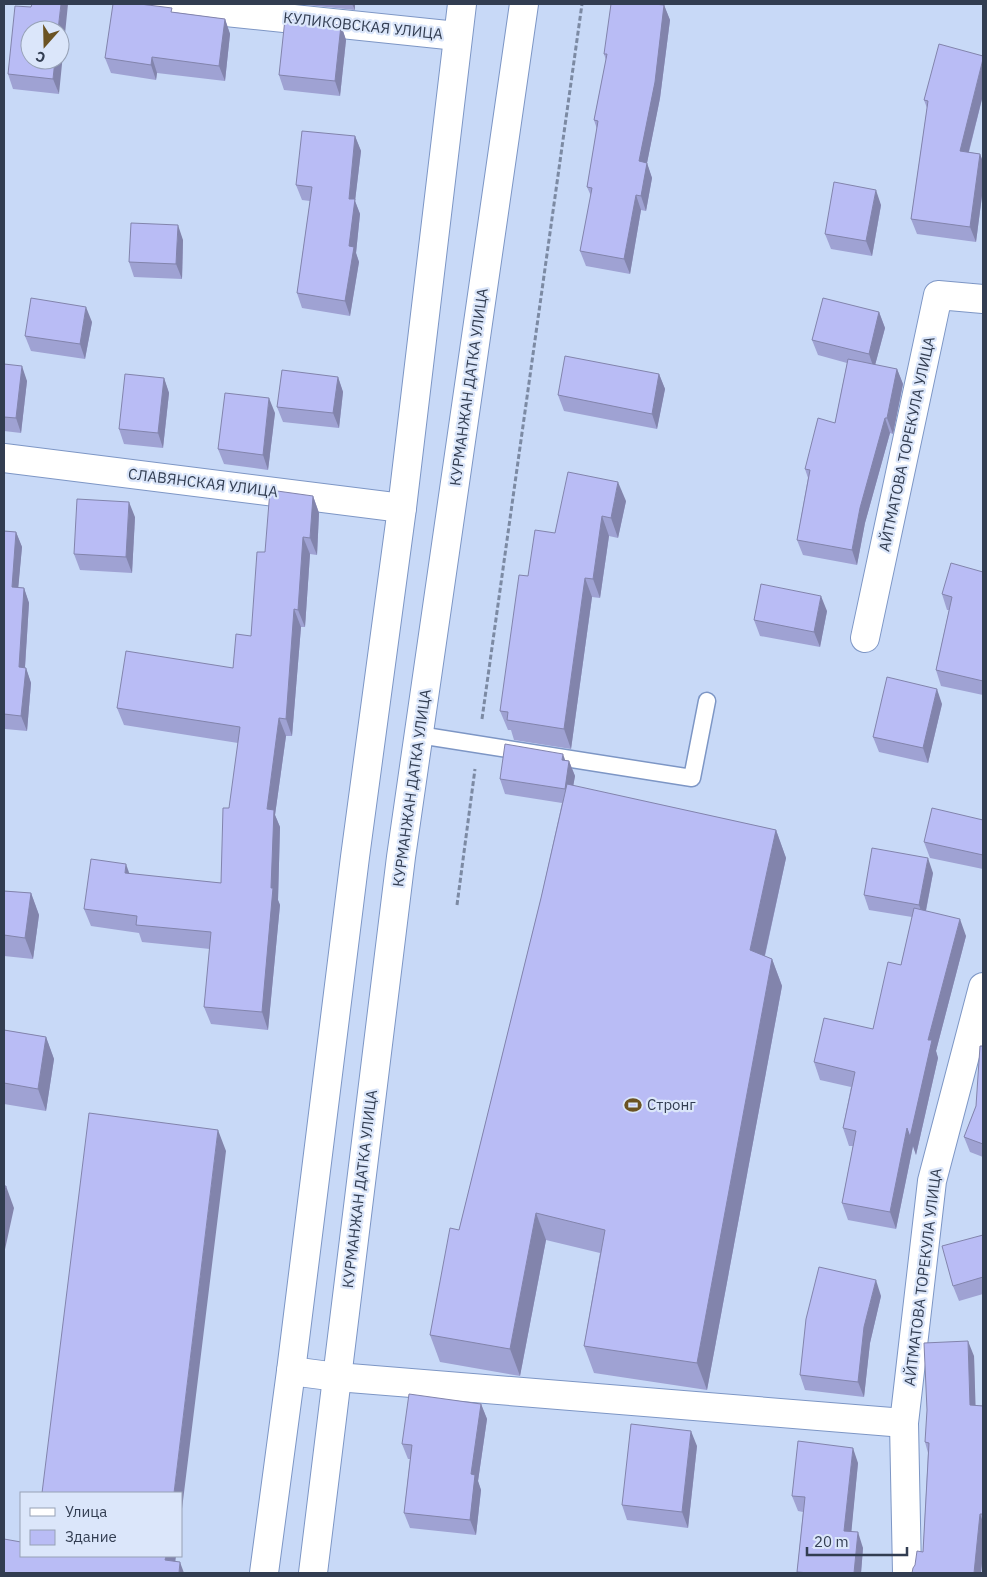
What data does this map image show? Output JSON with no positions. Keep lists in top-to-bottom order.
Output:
{
  "streets": {
    "main road": [
      "КУЛИКОВСКАЯ УЛИЦА",
      "КУРМАНЖАН ДАТКА УЛИЦА",
      "АЙТМАТОВА ТОРЕКУЛА УЛИЦА",
      "СЛАВЯНСКАЯ УЛИЦА"
    ]
  },
  "places": {
    "sports": ["Стронг"]
  },
  "legend": ["Улица", "Здание"],
  "scale_bar": "20 m",
  "north": "bottom"
}
